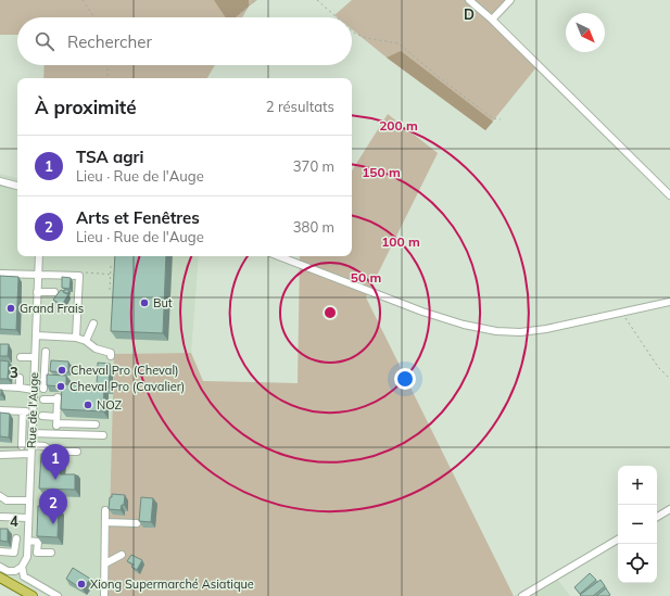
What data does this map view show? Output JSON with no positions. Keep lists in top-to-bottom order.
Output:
{
  "streets": {
    "street": ["Rue de l'Auge"]
  },
  "places": [
    "But",
    "Grand Frais",
    "Cheval Pro (Cheval)",
    "Cheval Pro (Cavalier)",
    "NOZ",
    "Xiong Supermarché Asiatique"
  ],
  "north": "bottom right",
  "page": {
    "search": "Rechercher",
    "heading": ["À proximité", "2 résultats"],
    "list": [
      {
        "mark": "1",
        "name": "TSA agri",
        "note": "Lieu · Rue de l'Auge",
        "value": "370 m"
      },
      {
        "mark": "2",
        "name": "Arts et Fenêtres",
        "note": "Lieu · Rue de l'Auge",
        "value": "380 m"
      }
    ],
    "pins": ["1", "2"],
    "map_buttons": ["+", "−"]
  },
  "grid": {
    "columns": ["D"],
    "rows": ["3", "4"]
  },
  "rings": [
    "200 m",
    "150 m",
    "100 m",
    "50 m"
  ]
}
